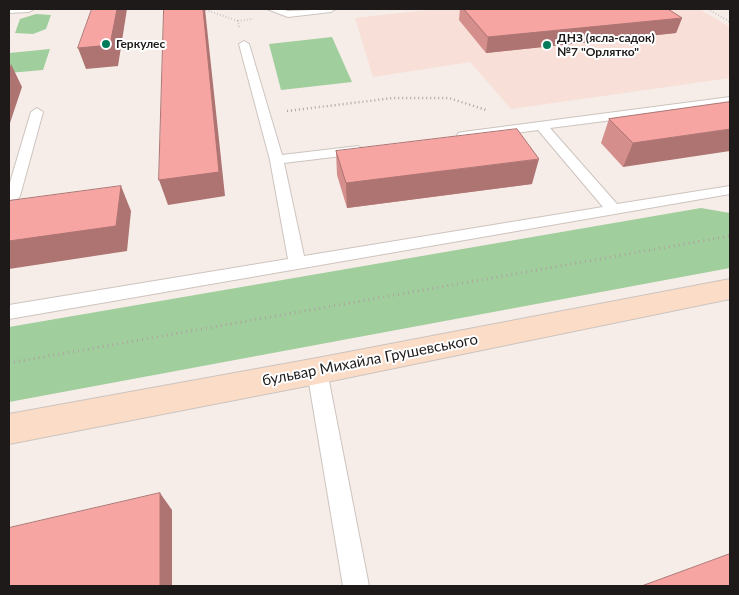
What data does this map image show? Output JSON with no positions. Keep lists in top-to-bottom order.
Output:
{
  "streets": {
    "main road": ["бульвар Михайла Грушевського"]
  },
  "places": ["Геркулес", "ДНЗ (ясла-садок) №7 \"Орлятко\""]
}
